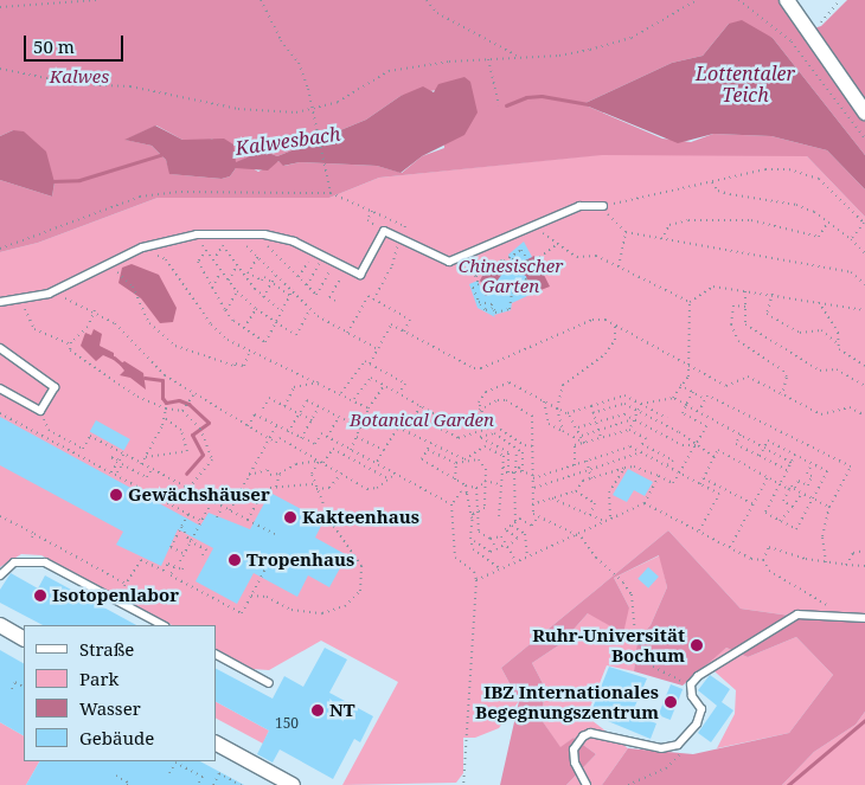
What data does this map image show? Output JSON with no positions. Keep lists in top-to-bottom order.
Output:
{
  "water": ["Lottentaler Teich", "Kalwesbach"],
  "parks": ["Kalwes", "Chinesischer Garten", "Botanical Garden"],
  "places": [
    "Gewächshäuser",
    "Kakteenhaus",
    "Tropenhaus",
    "Isotopenlabor",
    "Ruhr-Universität Bochum",
    "IBZ Internationales Begegnungszentrum",
    "NT"
  ],
  "house_numbers": ["150"],
  "legend": [
    "Straße",
    "Park",
    "Wasser",
    "Gebäude"
  ],
  "scale_bar": "50 m"
}
